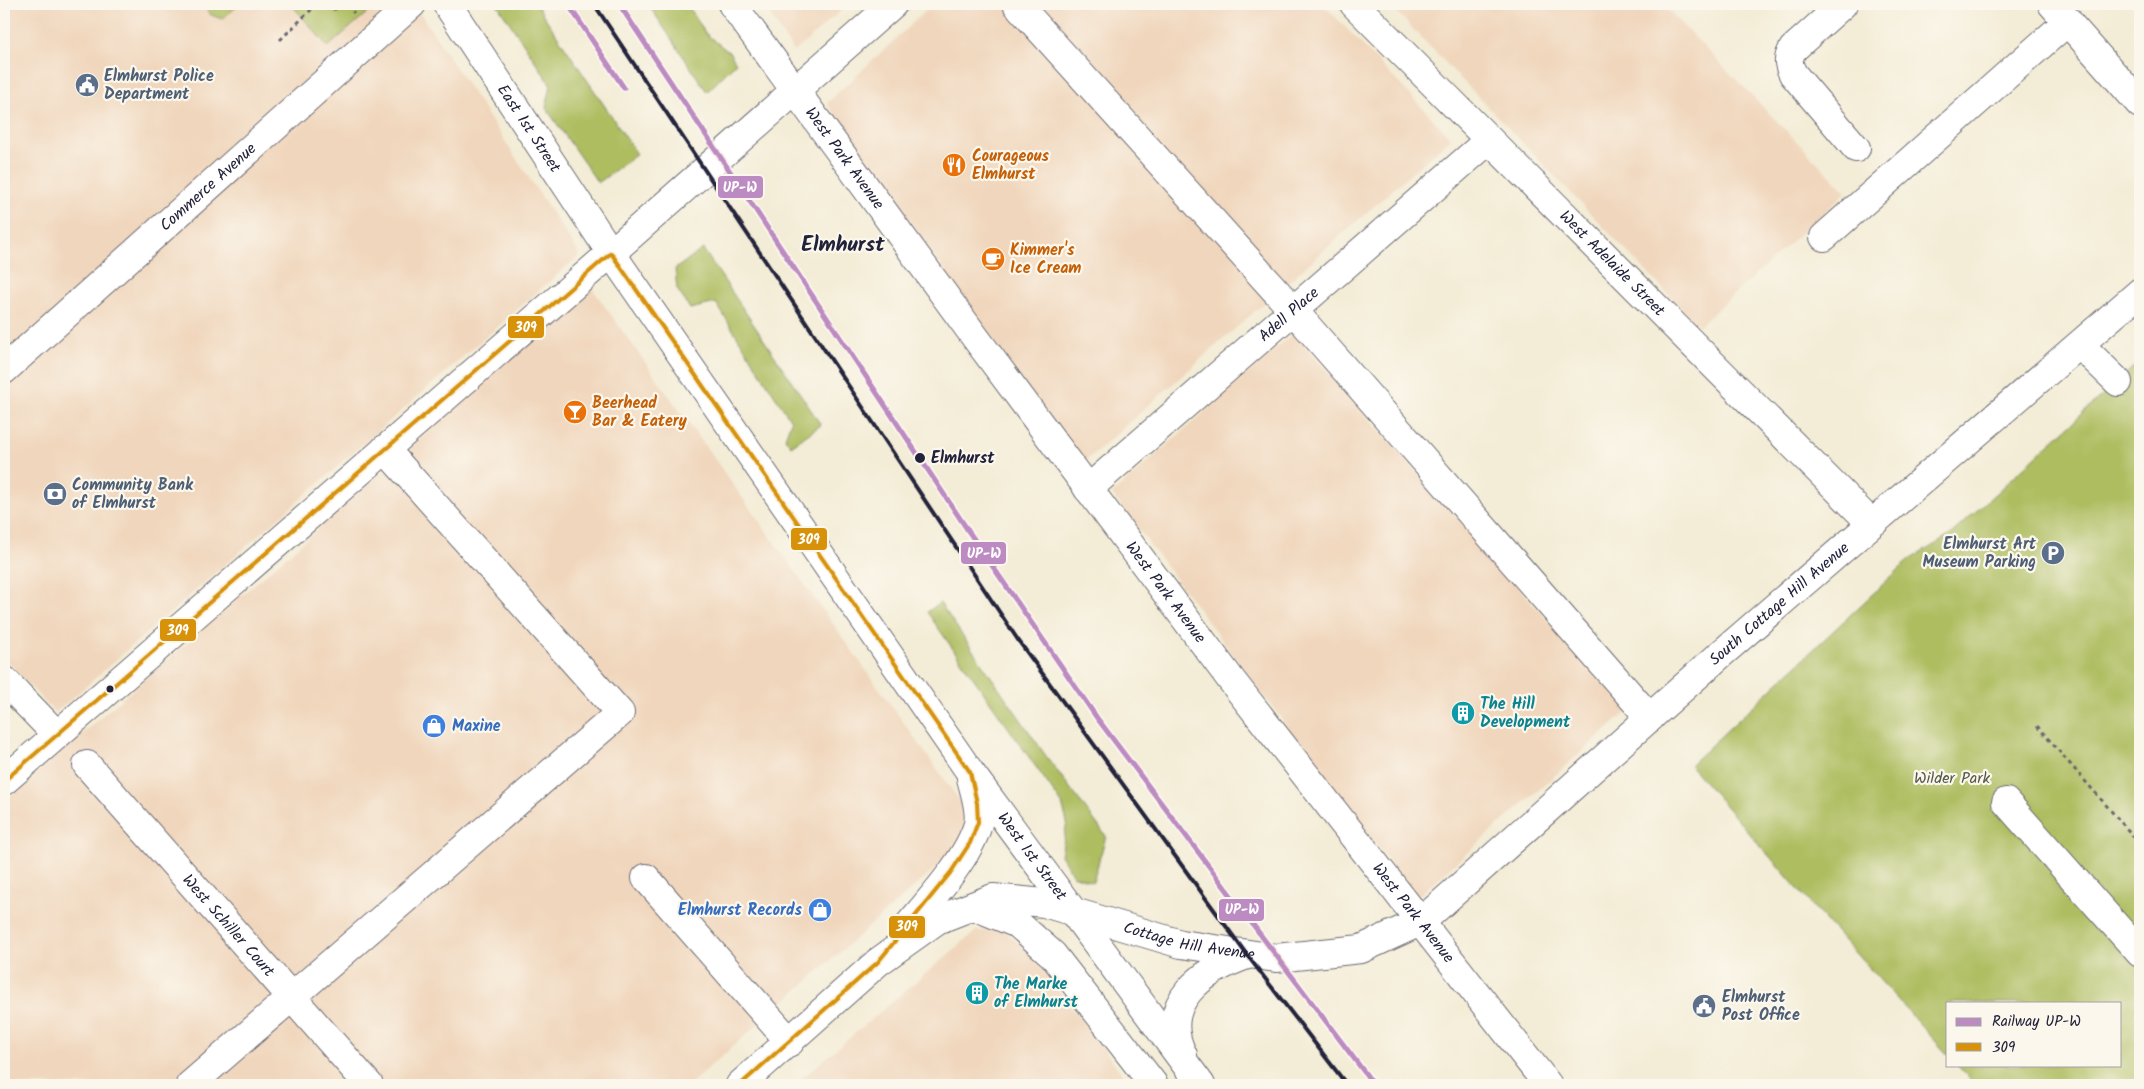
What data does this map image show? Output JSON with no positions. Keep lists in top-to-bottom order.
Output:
{
  "streets": {
    "street": [
      "East 1st Street",
      "West Park Avenue",
      "Commerce Avenue",
      "West Adelaide Street",
      "Adell Place",
      "South Cottage Hill Avenue",
      "West 1st Street",
      "West Schiller Court",
      "Cottage Hill Avenue"
    ]
  },
  "crossings": [
    ["East 1st Street", "West 1st Street"],
    ["West Park Avenue", "Adell Place"],
    ["West Park Avenue", "South Cottage Hill Avenue"],
    ["West Park Avenue", "Cottage Hill Avenue"],
    ["West Adelaide Street", "Adell Place"],
    ["West Adelaide Street", "South Cottage Hill Avenue"],
    ["South Cottage Hill Avenue", "Cottage Hill Avenue"],
    ["West 1st Street", "Cottage Hill Avenue"]
  ],
  "districts": ["Elmhurst"],
  "parks": ["Wilder Park"],
  "places": {
    "public building": ["Elmhurst Police Department", "Elmhurst Post Office"],
    "restaurant": ["Courageous Elmhurst"],
    "cafe": ["Kimmer's Ice Cream"],
    "bar": ["Beerhead Bar & Eatery"],
    "other": ["Elmhurst"],
    "bank": ["Community Bank of Elmhurst"],
    "parking": ["Elmhurst Art Museum Parking"],
    "building": ["The Hill Development", "The Marke of Elmhurst"],
    "shop": ["Maxine", "Elmhurst Records"]
  },
  "lines": ["rail line UP-W", "transit line 309"],
  "legend": ["Railway UP-W", "309"]
}
